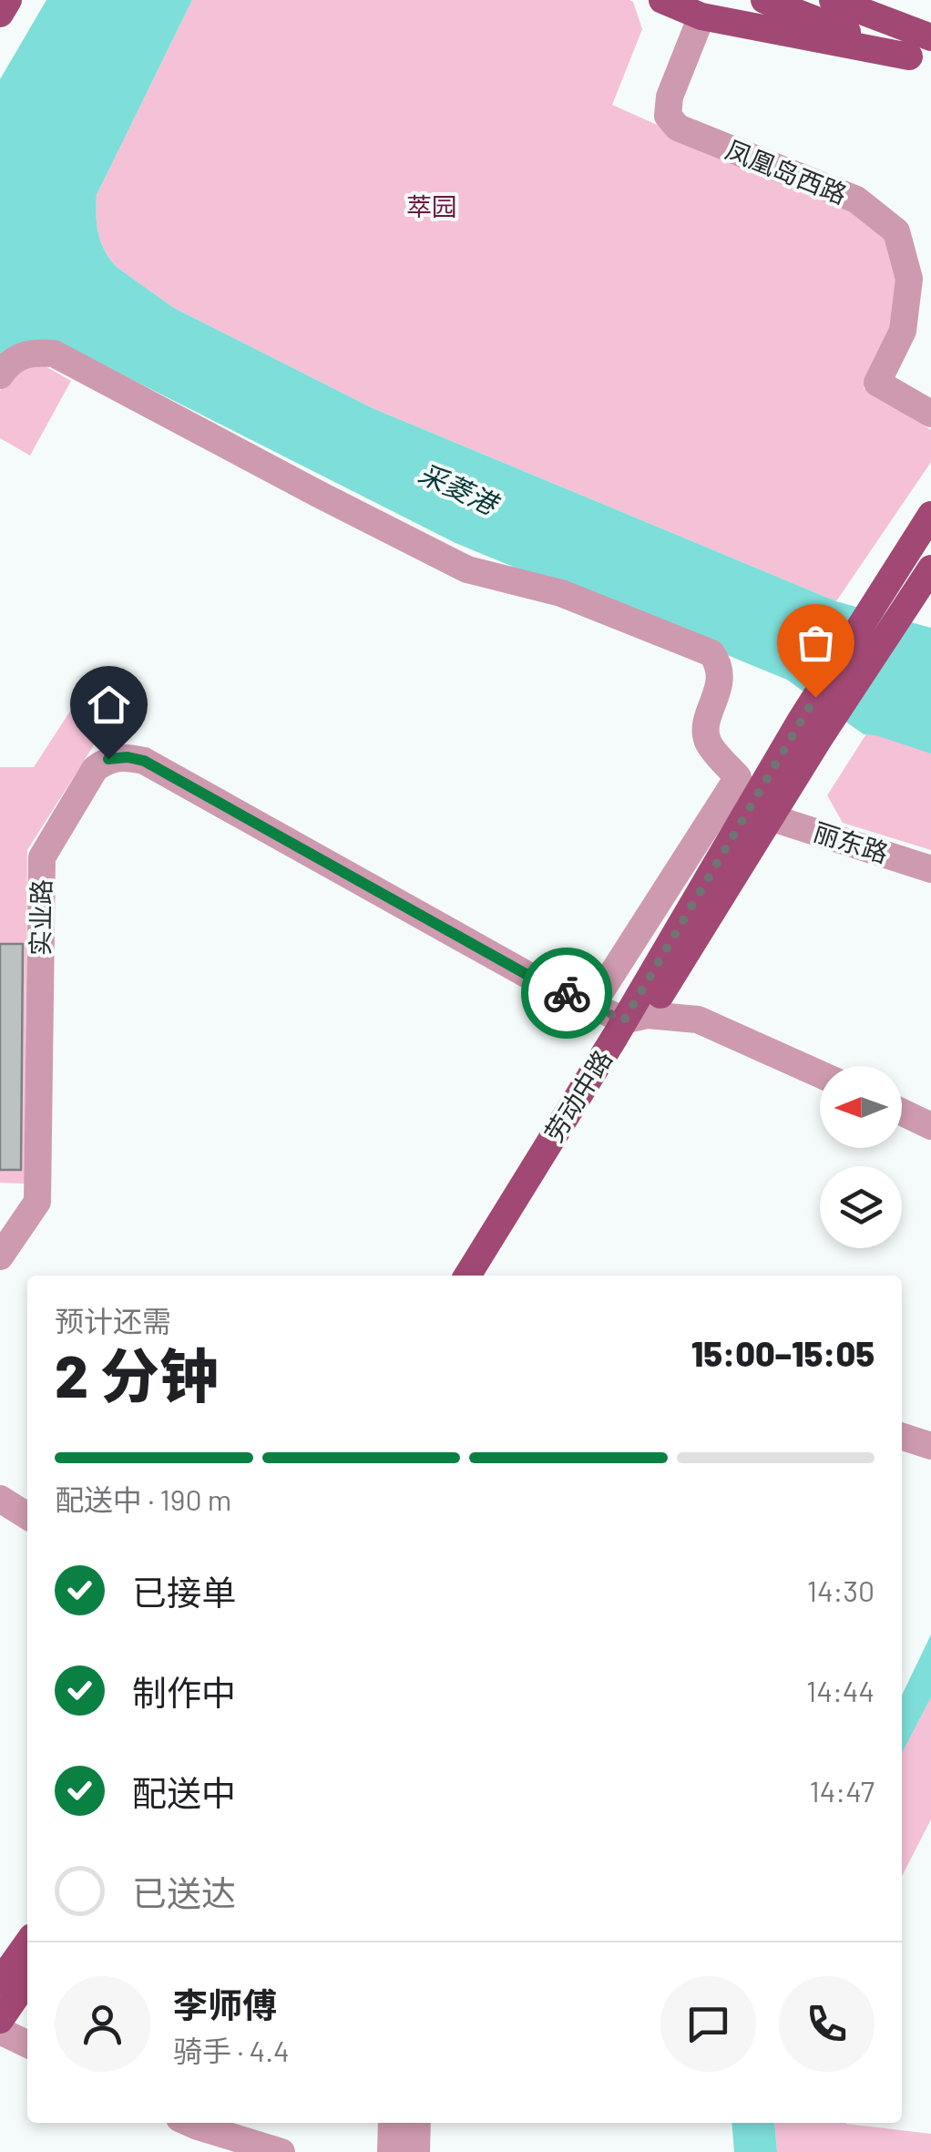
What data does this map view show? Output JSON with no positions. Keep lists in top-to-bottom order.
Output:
{
  "streets": {
    "main road": ["劳动中路"],
    "street": ["凤凰岛西路", "丽东路", "实业路"]
  },
  "crossings": [
    ["丽东路", "劳动中路"],
    ["实业路", "劳动中路"]
  ],
  "water": ["采菱港"],
  "parks": ["萃园"],
  "north": "left",
  "page": {
    "heading": ["2 分钟", "预计还需", "15:00–15:05"],
    "panel": ["李师傅", "骑手 · 4.4"],
    "bar": "配送中 · 190 m",
    "list": [
      ["已接单", "14:30"],
      ["制作中", "14:44"],
      ["配送中", "14:47"],
      "已送达"
    ]
  }
}
